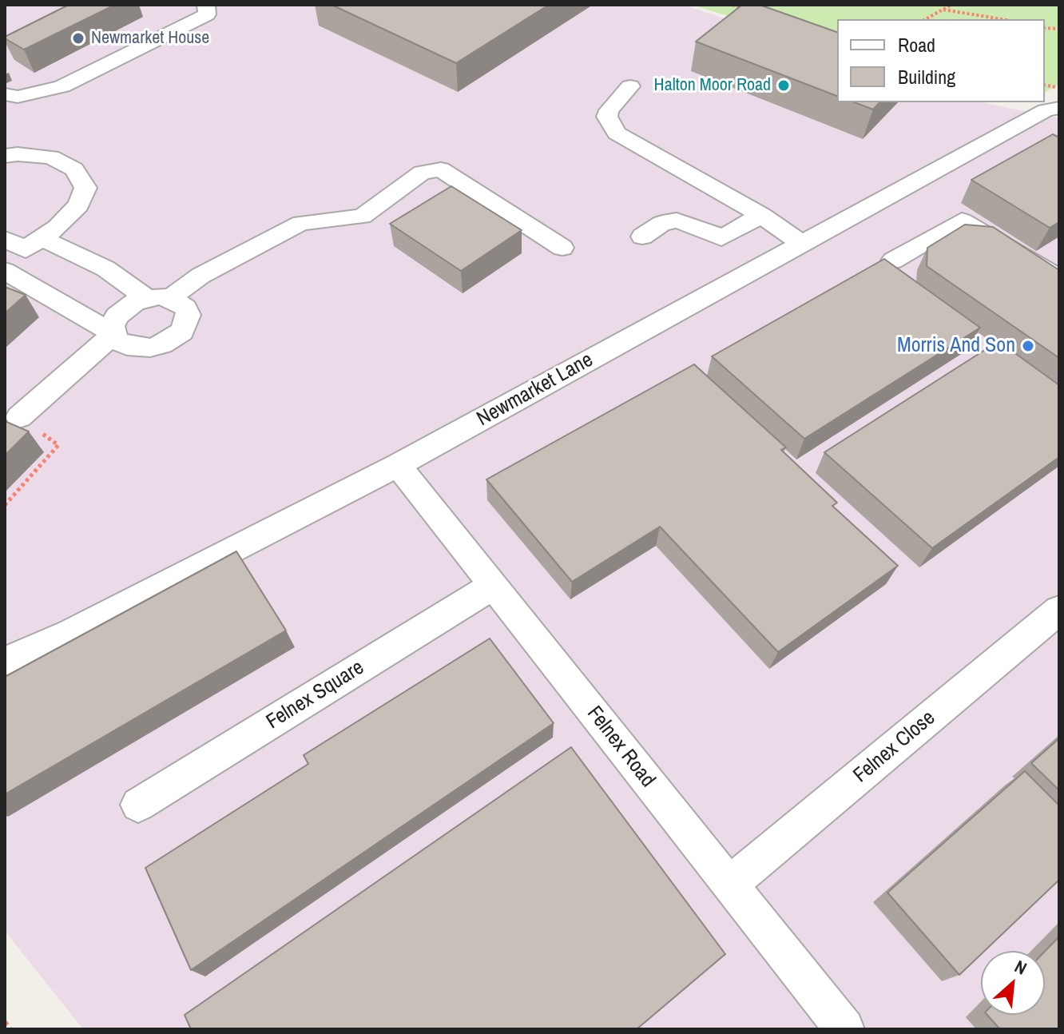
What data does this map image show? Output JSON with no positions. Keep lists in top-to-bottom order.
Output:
{
  "streets": {
    "street": [
      "Newmarket Lane",
      "Felnex Square",
      "Felnex Road",
      "Felnex Close"
    ]
  },
  "crossings": [
    ["Newmarket Lane", "Felnex Road"],
    ["Felnex Square", "Felnex Road"],
    ["Felnex Road", "Felnex Close"]
  ],
  "places": ["Newmarket House", "Halton Moor Road", "Morris And Son"],
  "legend": ["Road", "Building"],
  "north": "top right"
}
